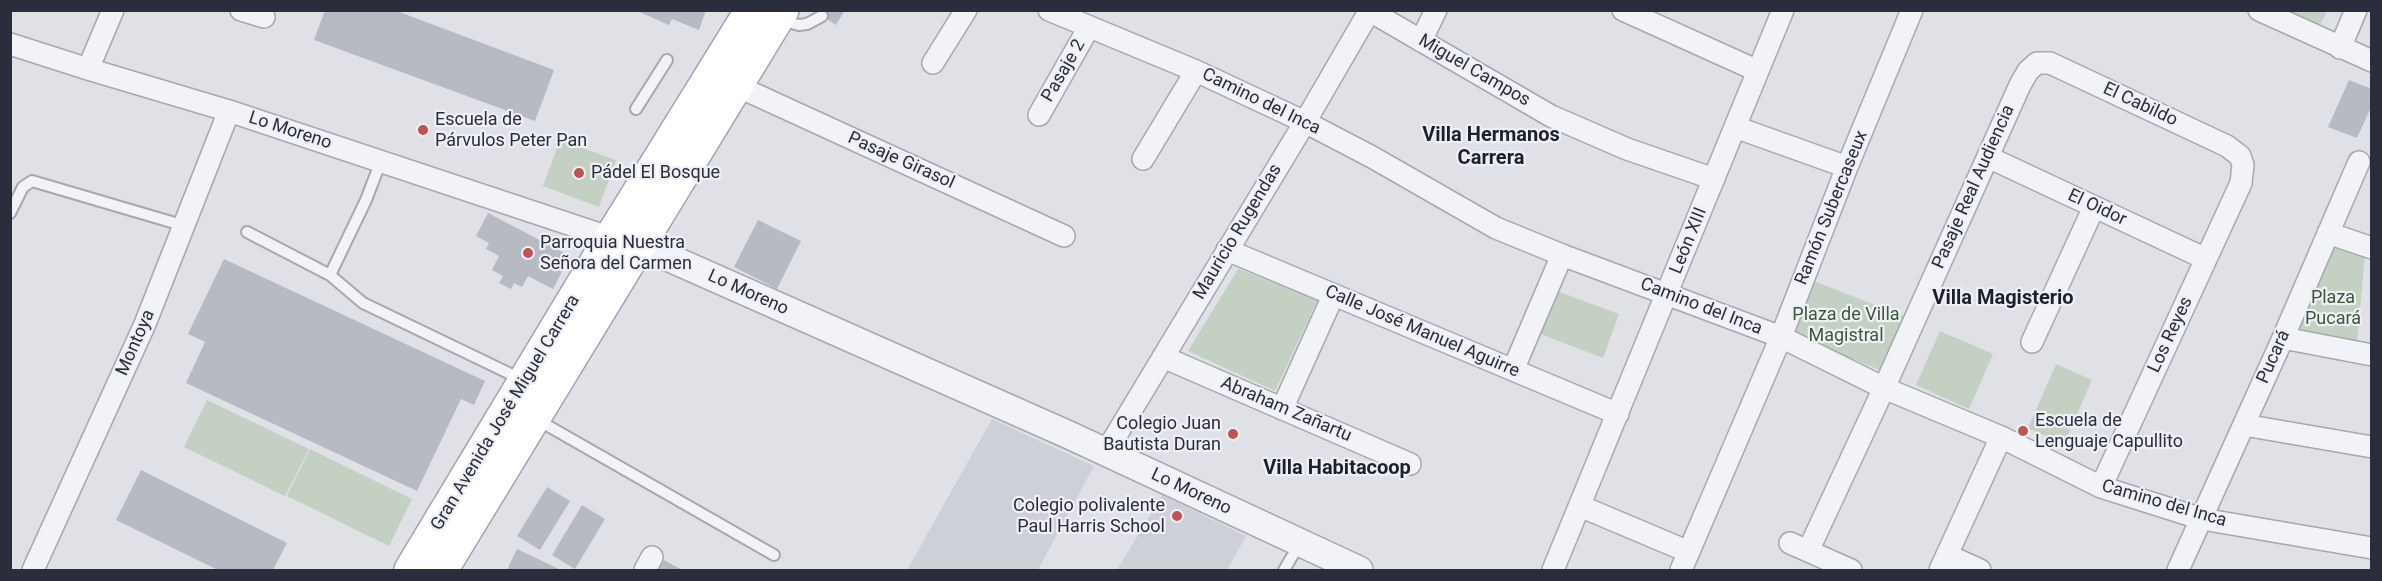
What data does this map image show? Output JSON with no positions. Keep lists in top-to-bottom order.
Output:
{
  "streets": {
    "main road": ["Gran Avenida José Miguel Carrera"],
    "street": [
      "Pasaje 2",
      "Miguel Campos",
      "Camino del Inca",
      "El Cabildo",
      "Lo Moreno",
      "Pasaje Girasol",
      "Pasaje Real Audiencia",
      "Ramón Subercaseux",
      "El Oidor",
      "Mauricio Rugendas",
      "León XIII",
      "Calle José Manuel Aguirre",
      "Los Reyes",
      "Montoya",
      "Pucará",
      "Abraham Zañartu"
    ]
  },
  "crossings": [
    ["Pasaje 2", "Camino del Inca"],
    ["Miguel Campos", "Mauricio Rugendas"],
    ["Miguel Campos", "León XIII"],
    ["Camino del Inca", "Pasaje Real Audiencia"],
    ["Camino del Inca", "Ramón Subercaseux"],
    ["Camino del Inca", "Mauricio Rugendas"],
    ["Camino del Inca", "León XIII"],
    ["Camino del Inca", "Los Reyes"],
    ["Camino del Inca", "Pucará"],
    ["El Cabildo", "Pasaje Real Audiencia"],
    ["El Cabildo", "Los Reyes"],
    ["Lo Moreno", "Mauricio Rugendas"],
    ["Lo Moreno", "Montoya"],
    ["Lo Moreno", "Gran Avenida José Miguel Carrera"],
    ["Pasaje Girasol", "Gran Avenida José Miguel Carrera"],
    ["Pasaje Real Audiencia", "El Oidor"],
    ["El Oidor", "Los Reyes"],
    ["Mauricio Rugendas", "Calle José Manuel Aguirre"],
    ["Mauricio Rugendas", "Abraham Zañartu"],
    ["León XIII", "Calle José Manuel Aguirre"]
  ],
  "districts": ["Villa Hermanos Carrera", "Villa Magisterio", "Villa Habitacoop"],
  "parks": ["Plaza Pucará", "Plaza de Villa Magistral"],
  "places": [
    "Escuela de Párvulos Peter Pan",
    "Pádel El Bosque",
    "Parroquia Nuestra Señora del Carmen",
    "Escuela de Lenguaje Capullito",
    "Colegio Juan Bautista Duran",
    "Colegio polivalente Paul Harris School"
  ]
}
